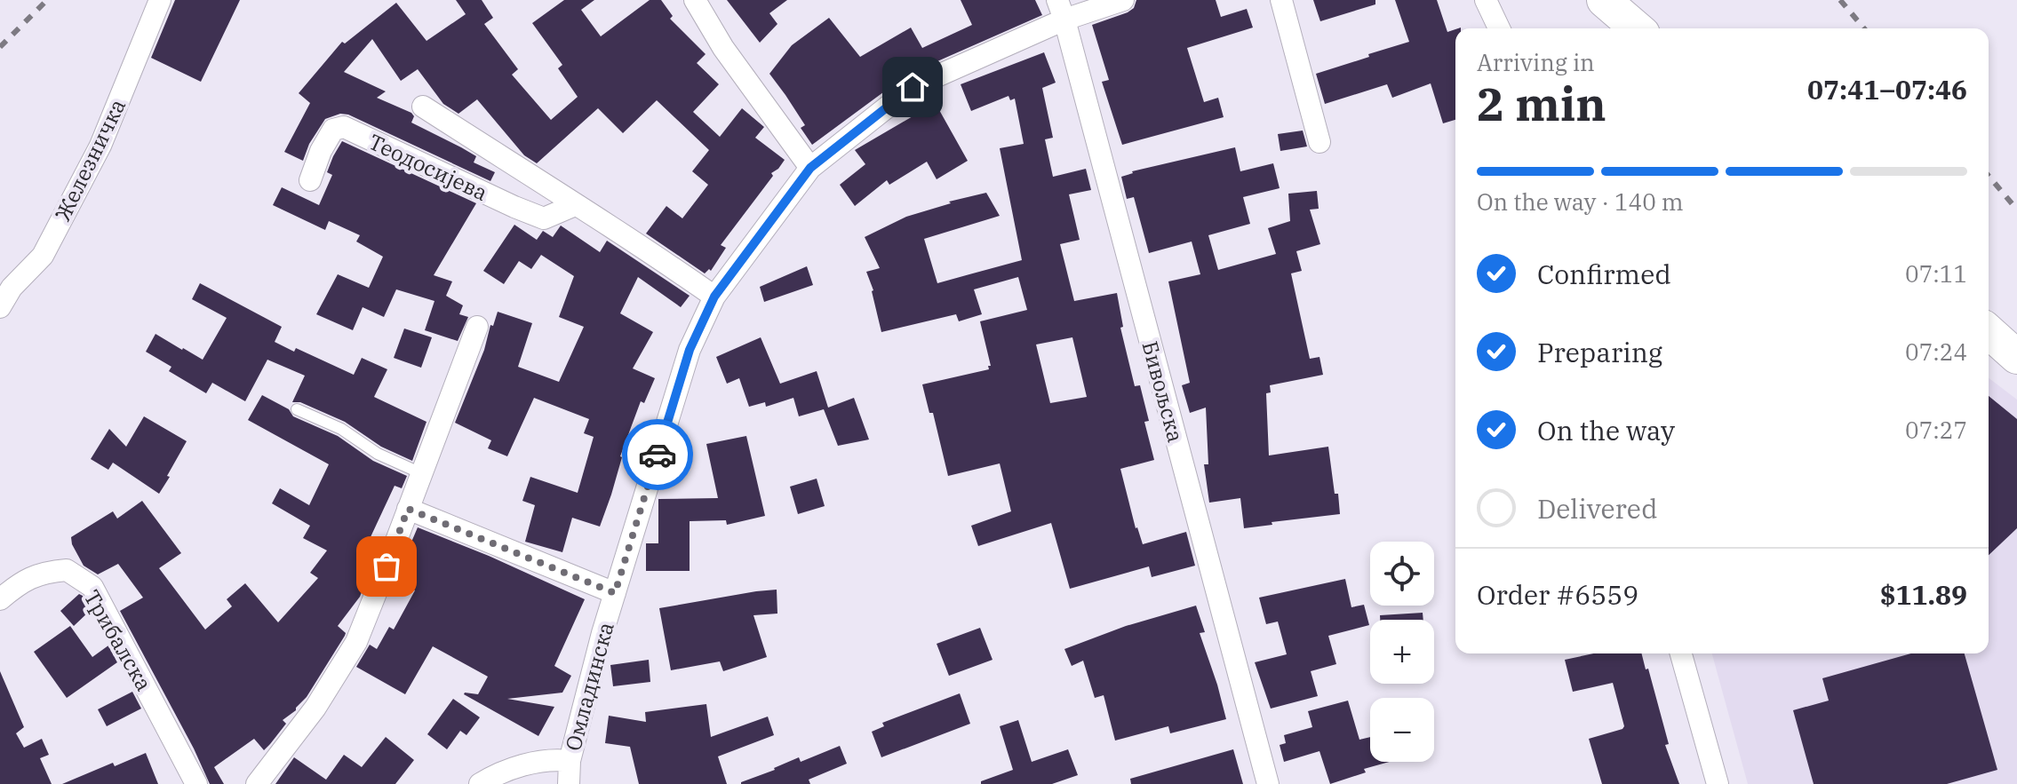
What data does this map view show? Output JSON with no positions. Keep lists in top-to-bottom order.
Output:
{
  "streets": {
    "street": [
      "Железничка",
      "Теодосијева",
      "Бивољска",
      "Трибалска",
      "Омладинска"
    ]
  },
  "crossings": [
    ["Теодосијева", "Омладинска"],
    ["Бивољска", "Омладинска"]
  ],
  "page": {
    "heading": ["2 min", "Arriving in", "07:41–07:46"],
    "panel": ["Order #6559", "$11.89"],
    "bar": "On the way · 140 m",
    "list": [
      ["Confirmed", "07:11"],
      ["Preparing", "07:24"],
      ["On the way", "07:27"],
      "Delivered"
    ],
    "map_buttons": ["+", "−"]
  }
}
